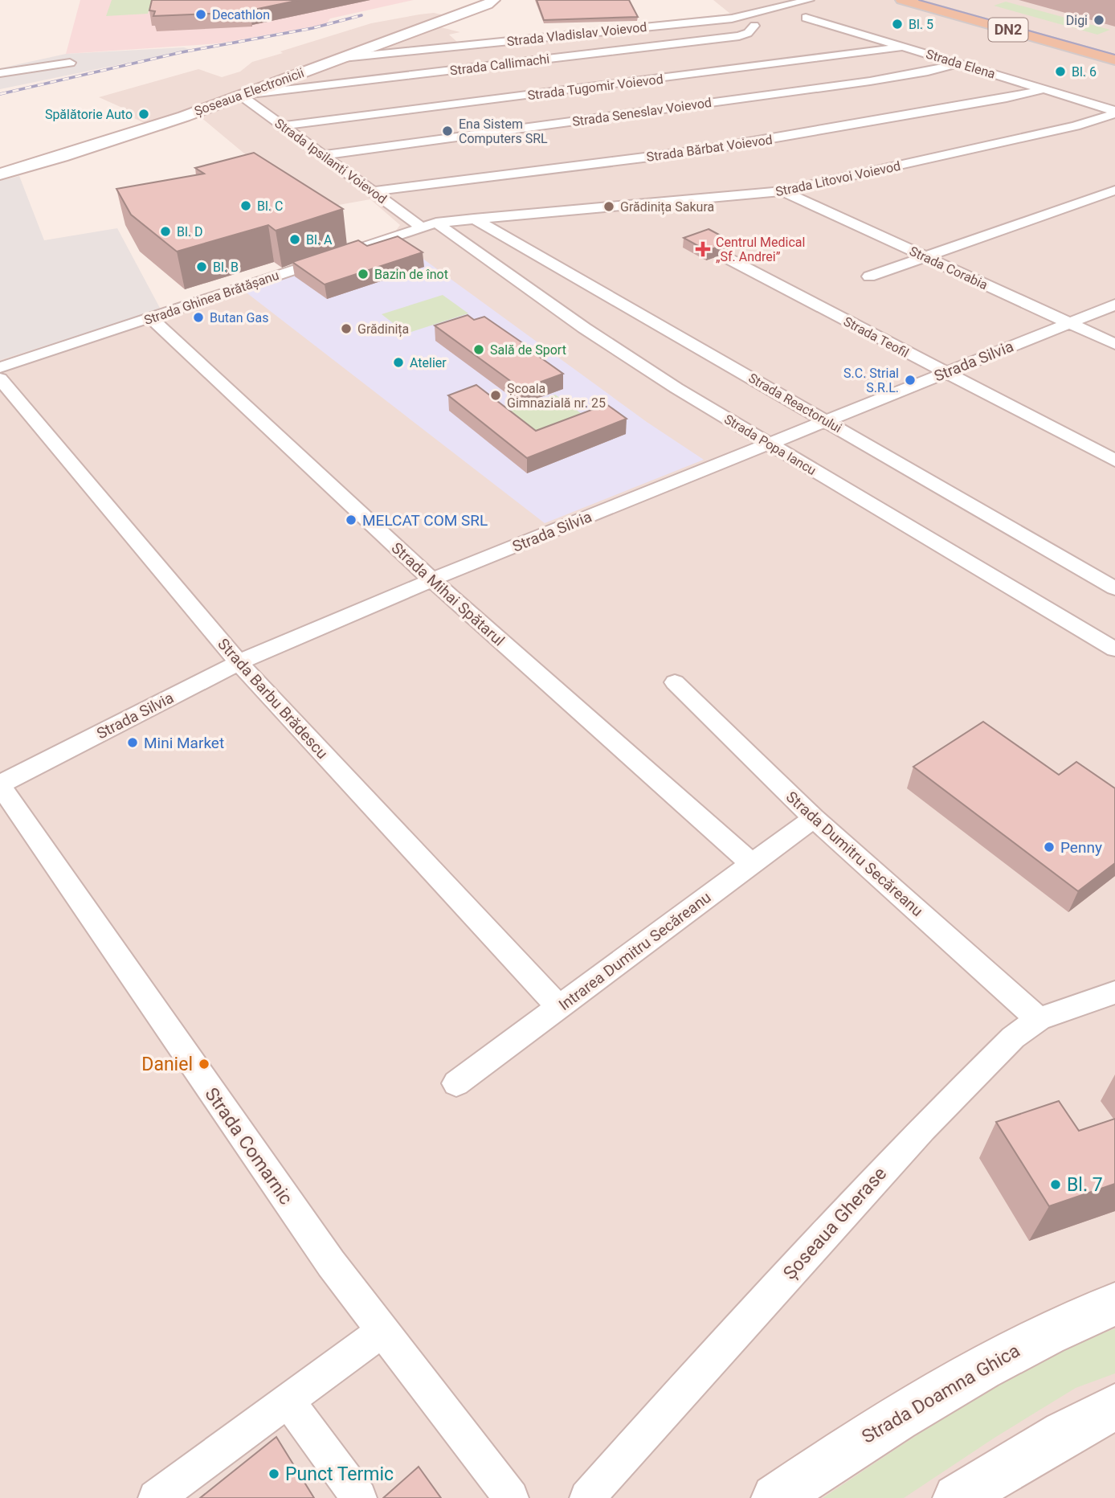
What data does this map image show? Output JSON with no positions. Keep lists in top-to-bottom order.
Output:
{
  "streets": {
    "main road": ["DN2"],
    "street": [
      "Strada Vladislav Voievod",
      "Strada Elena",
      "Strada Callimachi",
      "Strada Tugomir Voievod",
      "Șoseaua Electronicii",
      "Strada Seneslav Voievod",
      "Strada Bărbat Voievod",
      "Strada Ipsilanti Voievod",
      "Strada Litovoi Voievod",
      "Strada Corabia",
      "Strada Ghinea Brătășanu",
      "Strada Teofil",
      "Strada Silvia",
      "Strada Reactorului",
      "Strada Popa Iancu",
      "Strada Mihai Spătarul",
      "Strada Barbu Brădescu",
      "Strada Dumitru Secăreanu",
      "Intrarea Dumitru Secăreanu",
      "Strada Comarnic",
      "Șoseaua Gherase",
      "Strada Doamna Ghica"
    ]
  },
  "crossings": [
    ["Strada Vladislav Voievod", "Strada Callimachi"],
    ["Strada Vladislav Voievod", "Șoseaua Electronicii"],
    ["Strada Elena", "Strada Tugomir Voievod"],
    ["Strada Elena", "Strada Seneslav Voievod"],
    ["Strada Elena", "Strada Bărbat Voievod"],
    ["Strada Elena", "Strada Litovoi Voievod"],
    ["Strada Callimachi", "Șoseaua Electronicii"],
    ["Strada Callimachi", "Strada Ipsilanti Voievod"],
    ["Strada Tugomir Voievod", "Strada Ipsilanti Voievod"],
    ["Șoseaua Electronicii", "Strada Ipsilanti Voievod"],
    ["Strada Seneslav Voievod", "Strada Ipsilanti Voievod"],
    ["Strada Bărbat Voievod", "Strada Ipsilanti Voievod"],
    ["Strada Ipsilanti Voievod", "Strada Litovoi Voievod"],
    ["Strada Ipsilanti Voievod", "Strada Ghinea Brătășanu"],
    ["Strada Ipsilanti Voievod", "Strada Popa Iancu"],
    ["Strada Litovoi Voievod", "Strada Corabia"],
    ["Strada Litovoi Voievod", "Strada Ghinea Brătășanu"],
    ["Strada Litovoi Voievod", "Strada Reactorului"],
    ["Strada Litovoi Voievod", "Strada Popa Iancu"],
    ["Strada Corabia", "Strada Silvia"],
    ["Strada Ghinea Brătășanu", "Strada Popa Iancu"],
    ["Strada Ghinea Brătășanu", "Strada Mihai Spătarul"],
    ["Strada Teofil", "Strada Silvia"],
    ["Strada Silvia", "Strada Reactorului"],
    ["Strada Silvia", "Strada Popa Iancu"],
    ["Strada Silvia", "Strada Mihai Spătarul"],
    ["Strada Silvia", "Strada Barbu Brădescu"],
    ["Strada Silvia", "Strada Comarnic"],
    ["Strada Mihai Spătarul", "Intrarea Dumitru Secăreanu"],
    ["Strada Barbu Brădescu", "Intrarea Dumitru Secăreanu"],
    ["Strada Dumitru Secăreanu", "Intrarea Dumitru Secăreanu"],
    ["Strada Dumitru Secăreanu", "Șoseaua Gherase"]
  ],
  "places": {
    "other": [
      "Decathlon",
      "Digi",
      "Bl. 5",
      "Bl. 6",
      "Spălătorie Auto",
      "Ena Sistem Computers SRL",
      "Bl. C",
      "Grădinița Sakura",
      "Bl. D",
      "Bl. A",
      "Bl. B",
      "Bazin de înot",
      "Butan Gas",
      "Grădinița",
      "Sală de Sport",
      "Atelier",
      "S.C. Strial S.R.L.",
      "Școala Gimnazială nr. 25",
      "MELCAT COM SRL",
      "Mini Market",
      "Penny",
      "Daniel",
      "Bl. 7",
      "Punct Termic"
    ],
    "health": ["Centrul Medical „Sf. Andrei”"]
  }
}
